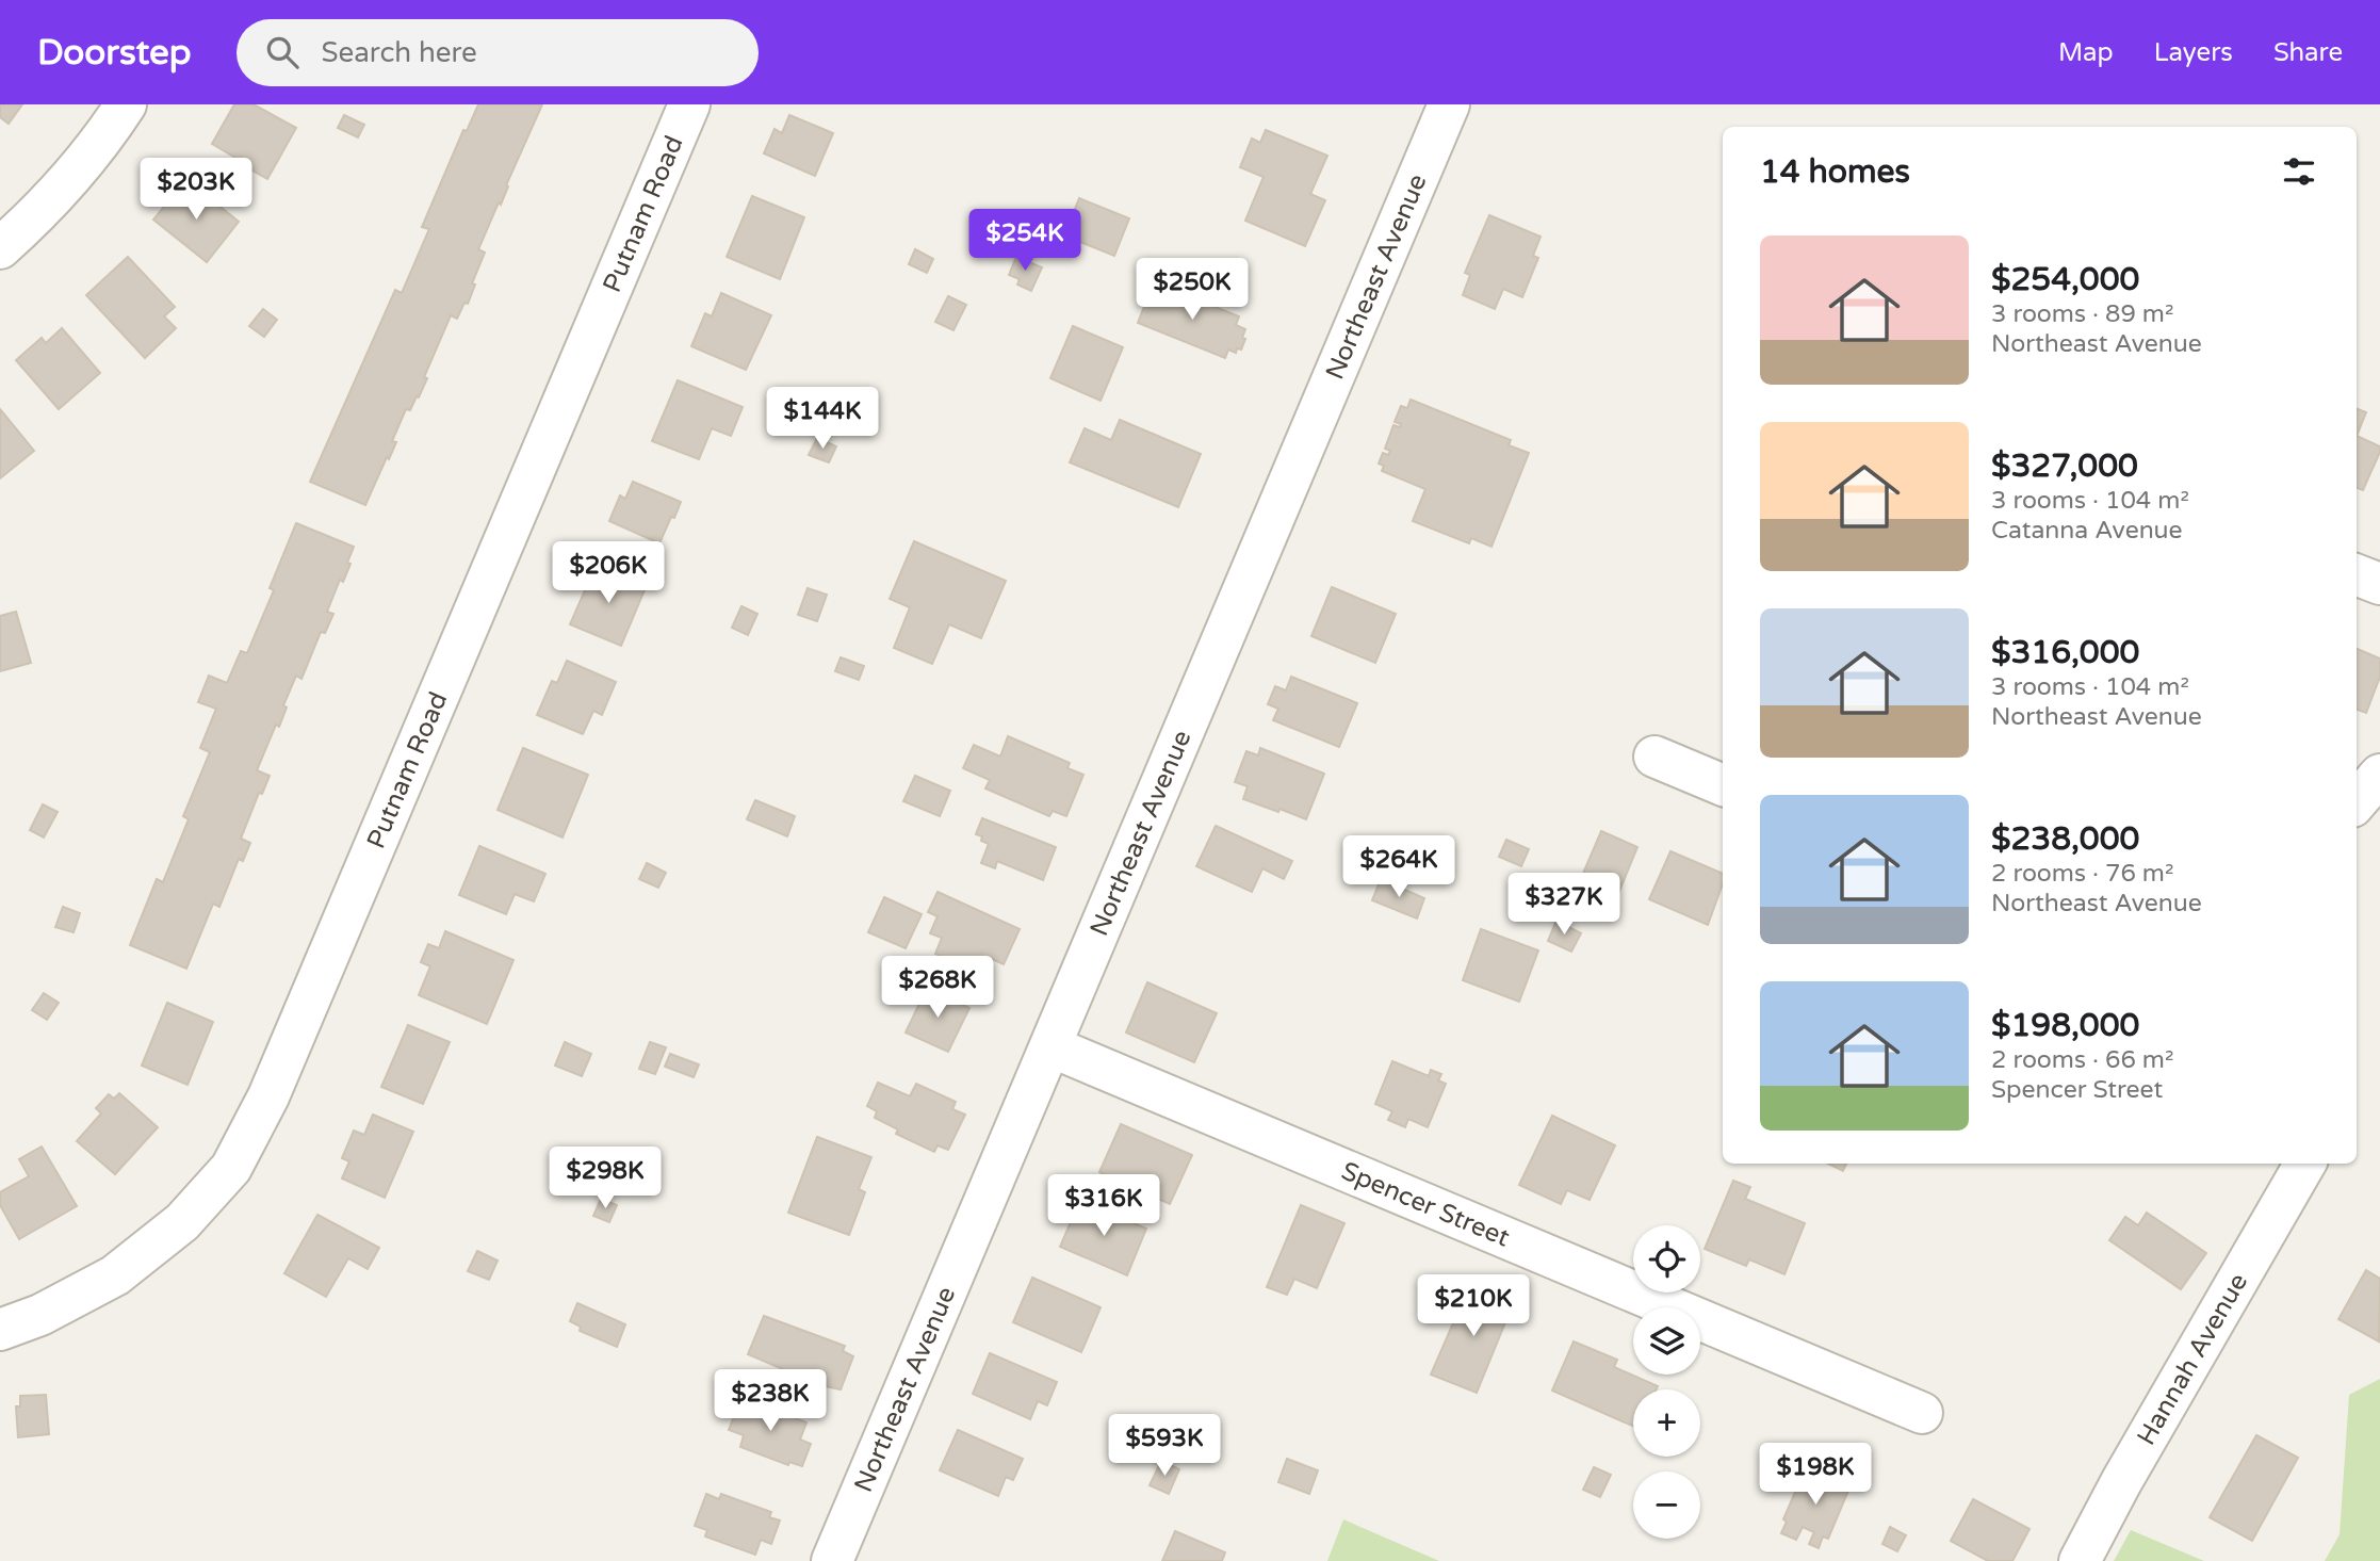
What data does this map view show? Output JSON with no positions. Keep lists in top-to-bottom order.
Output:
{
  "streets": {
    "street": [
      "Putnam Road",
      "Northeast Avenue",
      "Spencer Street",
      "Hannah Avenue"
    ]
  },
  "crossings": [
    ["Northeast Avenue", "Spencer Street"]
  ],
  "page": {
    "header": "Doorstep",
    "search": "Search here",
    "nav": ["Map", "Layers", "Share"],
    "heading": "14 homes",
    "price": [
      "$203K",
      "$254K",
      "$250K",
      "$144K",
      "$206K",
      "$264K",
      "$327K",
      "$268K",
      "$298K",
      "$316K",
      "$210K",
      "$238K",
      "$593K",
      "$198K"
    ],
    "list": [
      {
        "name": "$254,000",
        "note": "3 rooms · 89 m² · Northeast Avenue"
      },
      {
        "name": "$327,000",
        "note": "3 rooms · 104 m² · Catanna Avenue"
      },
      {
        "name": "$316,000",
        "note": "3 rooms · 104 m² · Northeast Avenue"
      },
      {
        "name": "$238,000",
        "note": "2 rooms · 76 m² · Northeast Avenue"
      },
      {
        "name": "$198,000",
        "note": "2 rooms · 66 m² · Spencer Street"
      }
    ],
    "map_buttons": ["+", "−"]
  }
}
